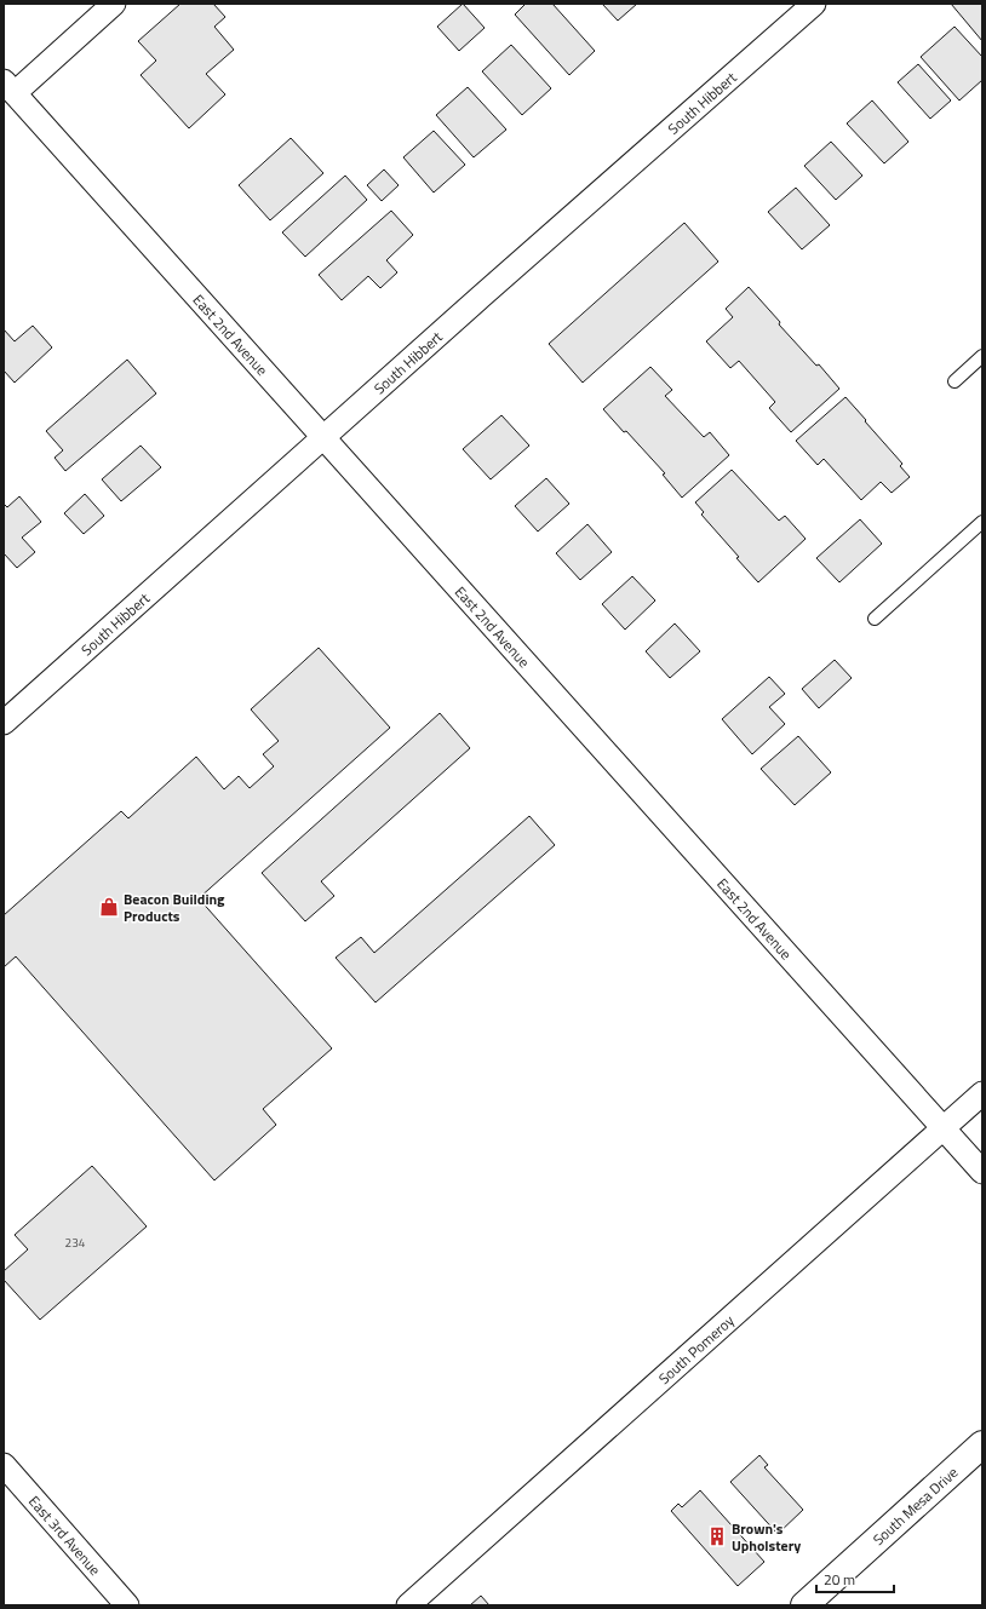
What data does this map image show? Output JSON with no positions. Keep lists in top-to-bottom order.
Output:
{
  "streets": {
    "main road": ["South Mesa Drive"],
    "street": [
      "South Hibbert",
      "East 2nd Avenue",
      "South Pomeroy",
      "East 3rd Avenue"
    ]
  },
  "crossings": [
    ["South Hibbert", "East 2nd Avenue"],
    ["East 2nd Avenue", "South Pomeroy"]
  ],
  "places": {
    "shop": ["Beacon Building Products"],
    "building": ["Brown's Upholstery"]
  },
  "house_numbers": ["234"],
  "scale_bar": "20 m"
}
